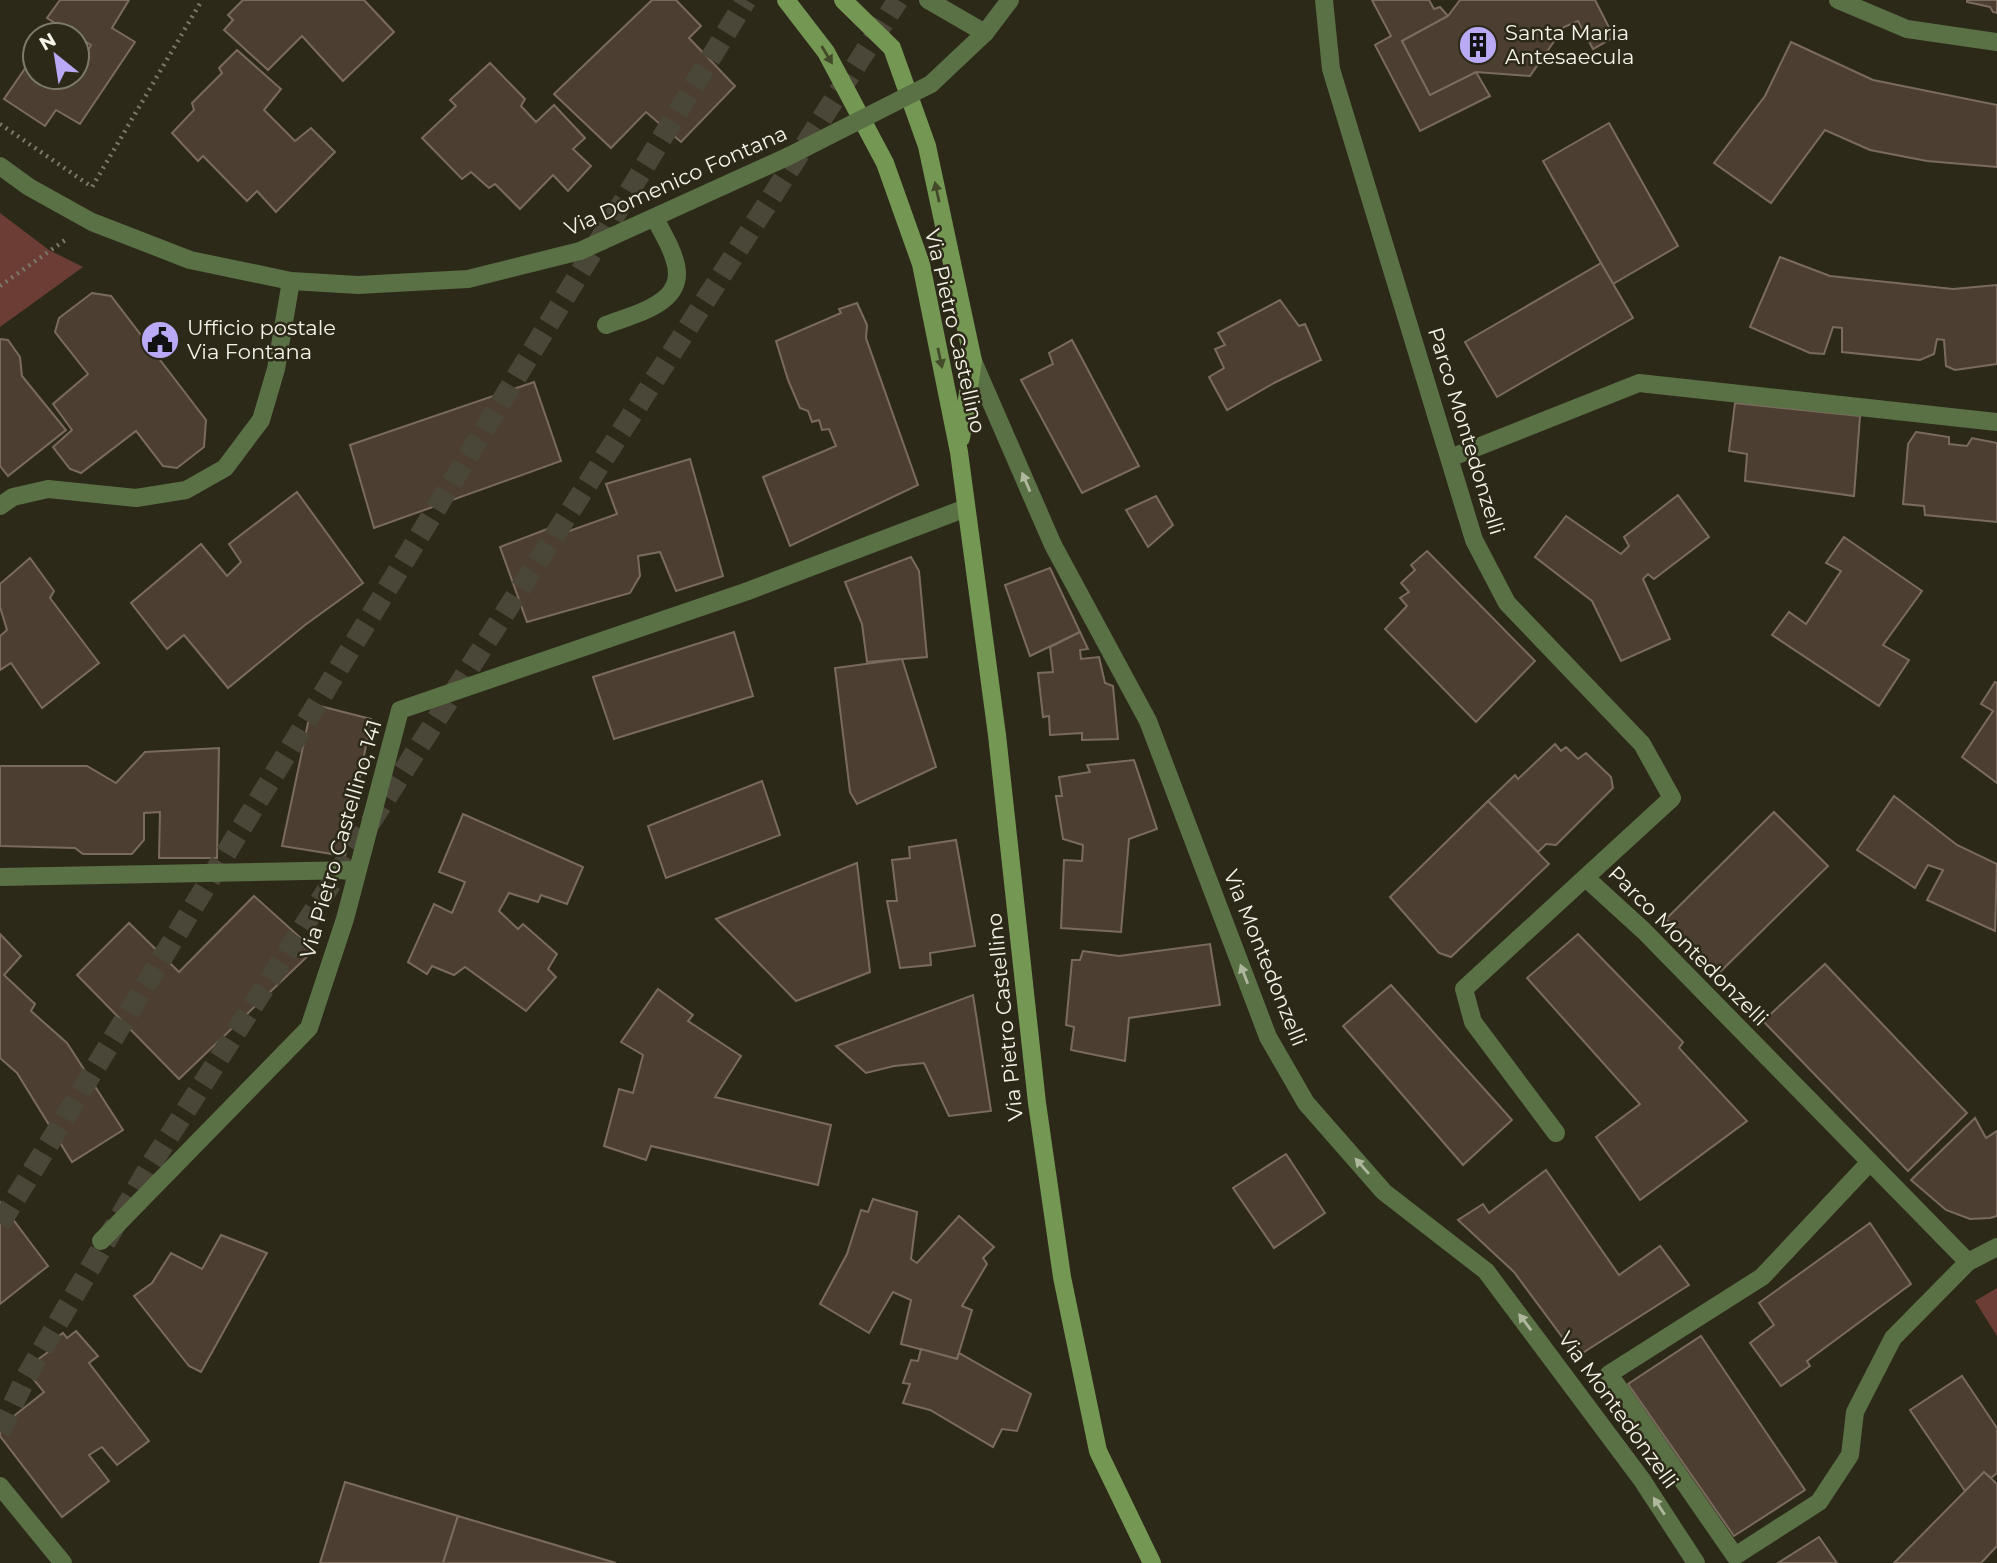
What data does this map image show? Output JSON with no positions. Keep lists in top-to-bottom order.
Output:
{
  "streets": {
    "street": [
      "Via Domenico Fontana",
      "Via Pietro Castellino",
      "Parco Montedonzelli",
      "Via Pietro Castellino, 141",
      "Via Montedonzelli"
    ]
  },
  "crossings": [
    ["Via Pietro Castellino", "Via Pietro Castellino, 141"],
    ["Via Pietro Castellino", "Via Montedonzelli"]
  ],
  "one_way": ["Via Montedonzelli"],
  "places": {
    "building": ["Santa Maria Antesaecula"],
    "public building": ["Ufficio postale Via Fontana"]
  },
  "north": "top left"
}
